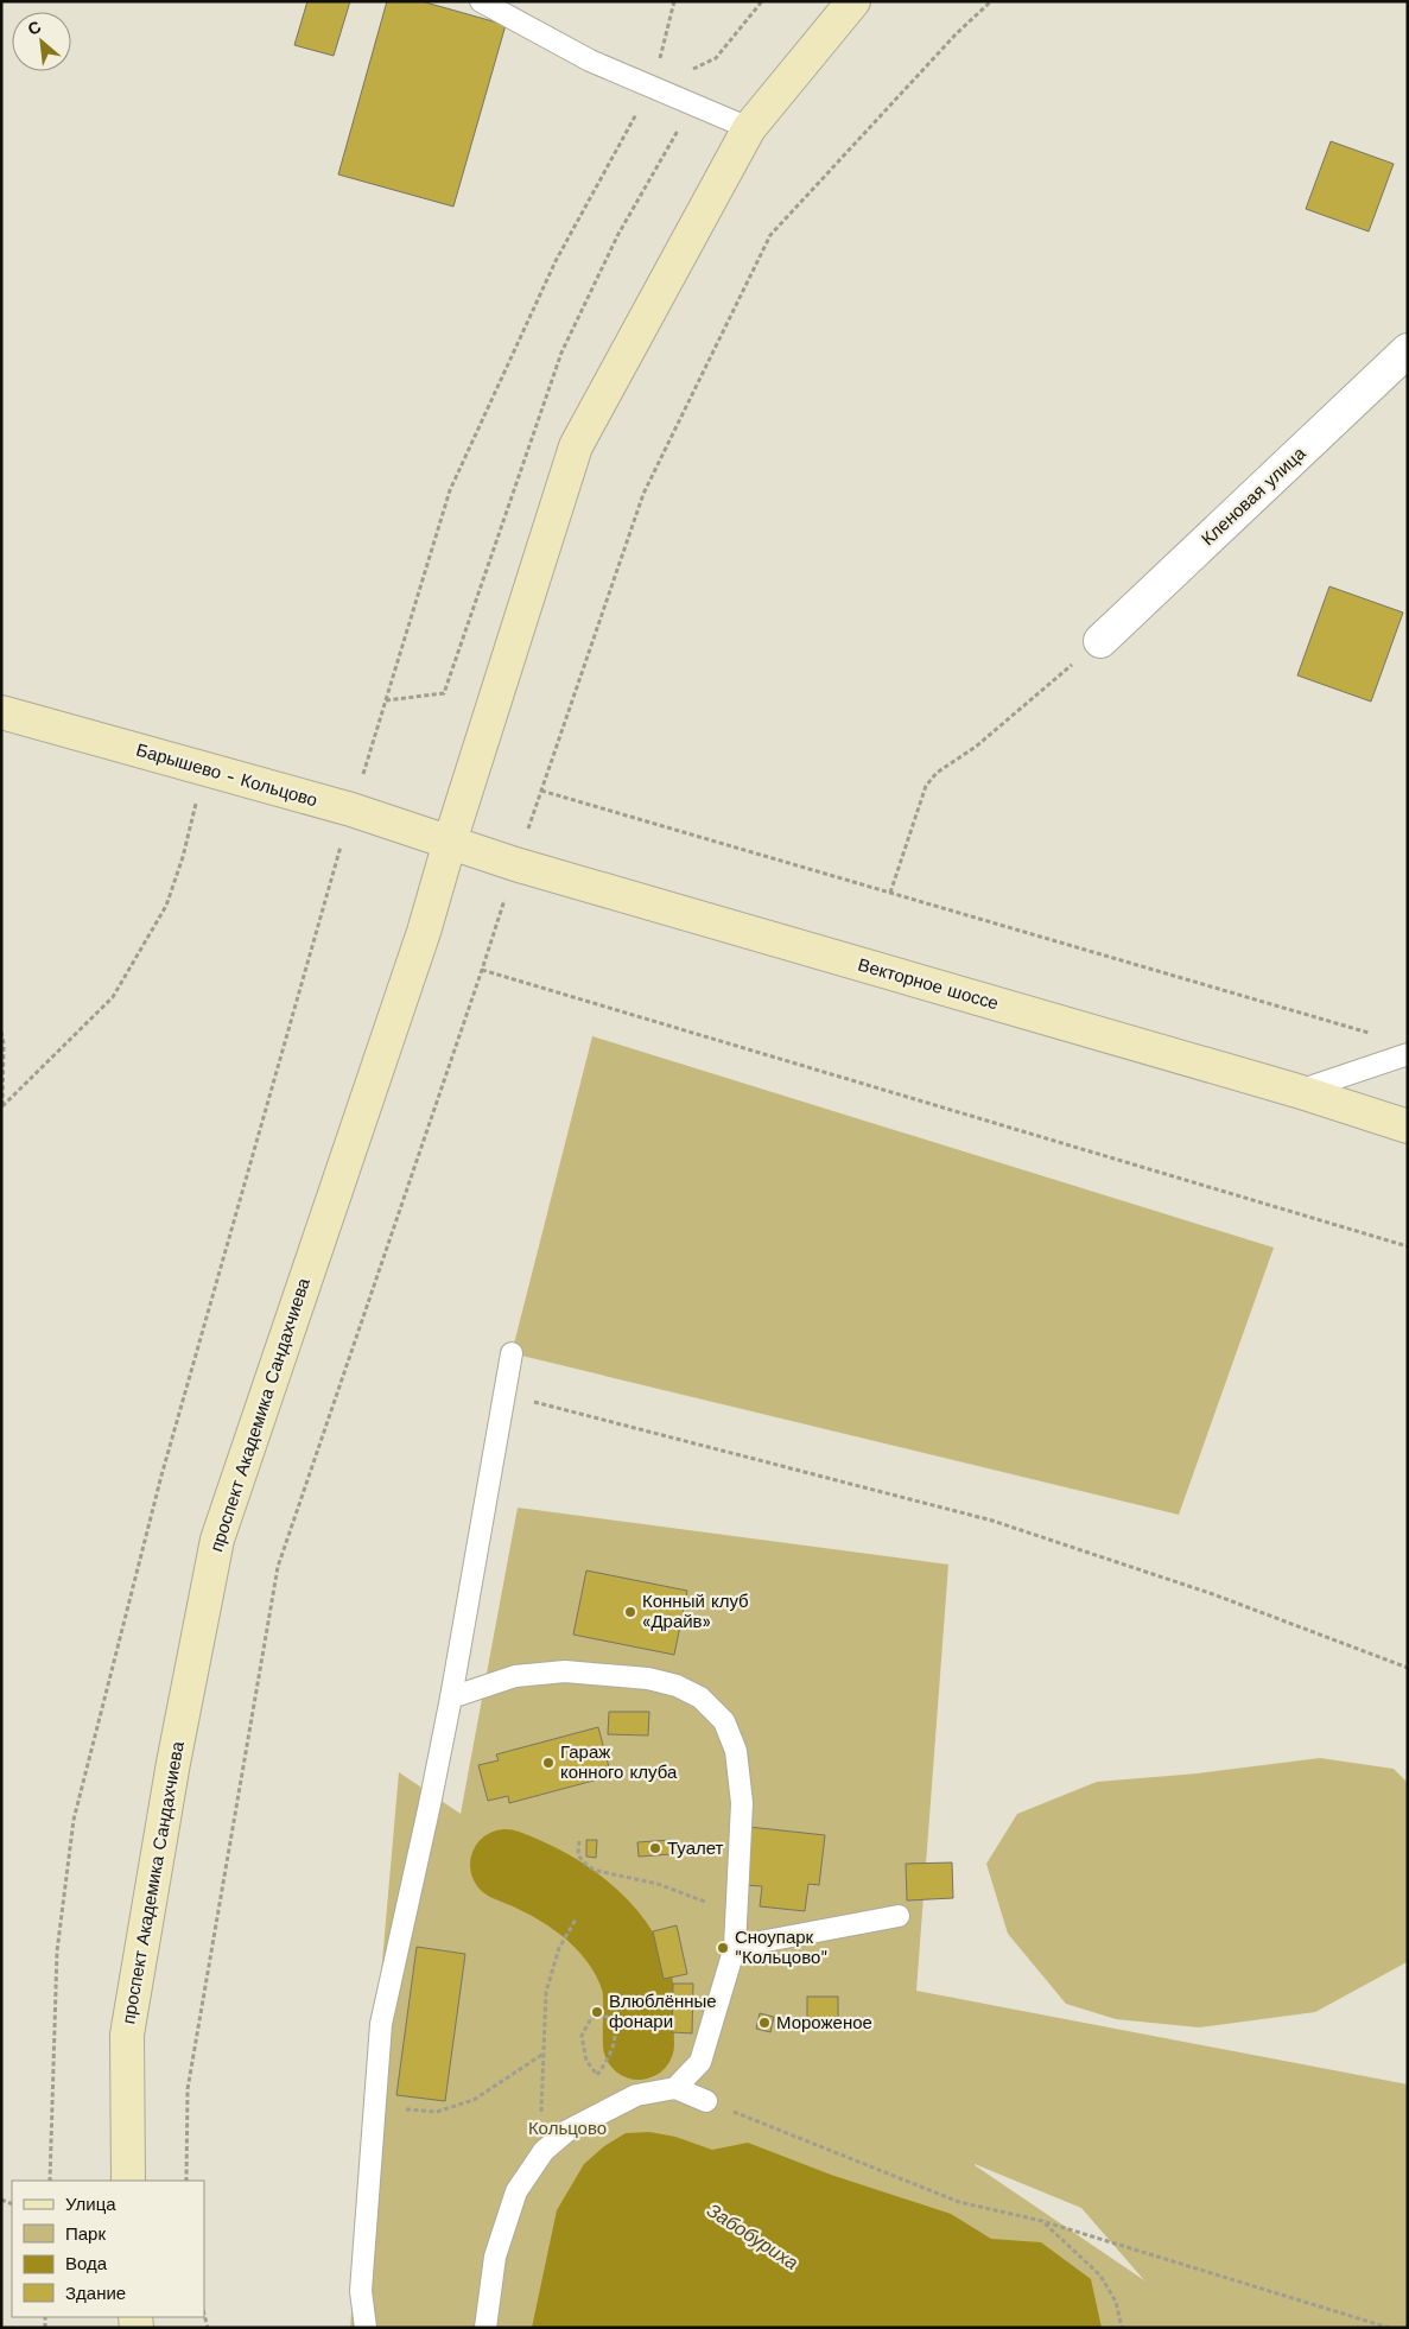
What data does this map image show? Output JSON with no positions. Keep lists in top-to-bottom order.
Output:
{
  "streets": {
    "main road": ["Барышево - Кольцово", "Векторное шоссе", "проспект Академика Сандахчиева"],
    "street": ["Кленовая улица"]
  },
  "crossings": [
    ["Барышево - Кольцово", "Векторное шоссе"],
    ["Барышево - Кольцово", "проспект Академика Сандахчиева"],
    ["Векторное шоссе", "проспект Академика Сандахчиева"]
  ],
  "water": ["Забобуриха"],
  "parks": ["Кольцово"],
  "places": [
    "Конный клуб «Драйв»",
    "Гараж конного клуба",
    "Туалет",
    "Сноупарк \"Кольцово\"",
    "Влюблённые фонари",
    "Мороженое"
  ],
  "legend": [
    "Улица",
    "Парк",
    "Вода",
    "Здание"
  ],
  "north": "top left"
}
